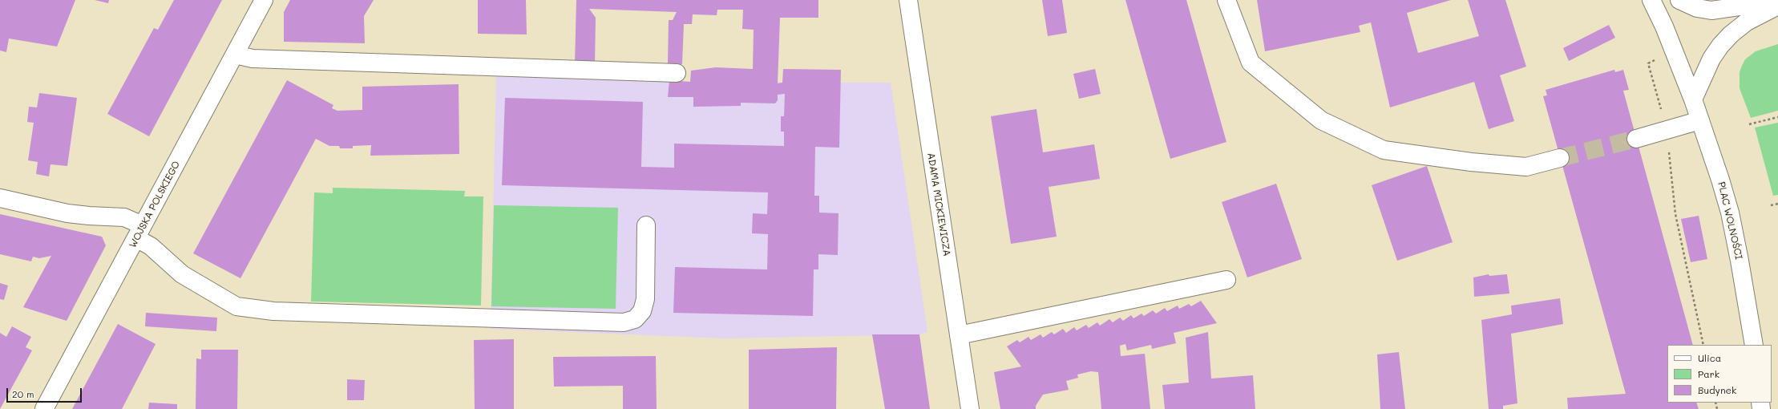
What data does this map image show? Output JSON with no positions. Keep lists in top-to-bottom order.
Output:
{
  "streets": {
    "street": ["WOJSKA POLSKIEGO", "ADAMA MICKIEWICZA", "PLAC WOLNOŚCI"]
  },
  "legend": ["Ulica", "Park", "Budynek"],
  "scale_bar": "20 m"
}
